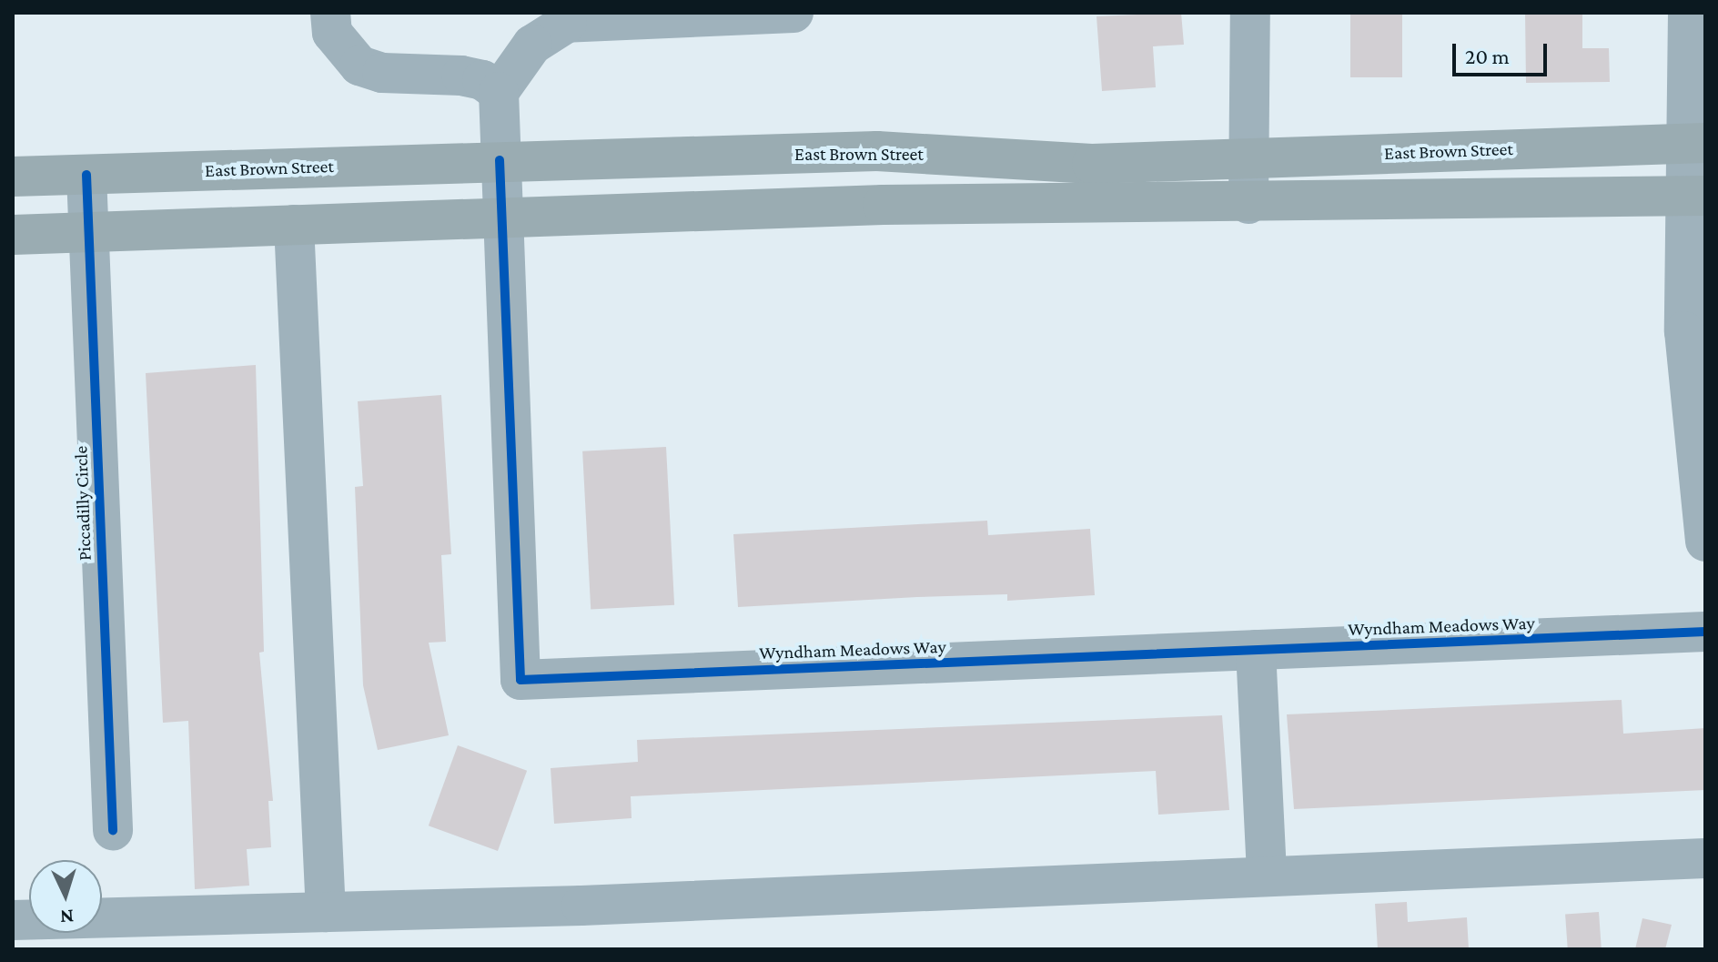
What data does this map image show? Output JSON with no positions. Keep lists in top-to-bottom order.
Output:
{
  "streets": {
    "main road": ["East Brown Street"],
    "street": ["Piccadilly Circle", "Wyndham Meadows Way"]
  },
  "crossings": [
    ["East Brown Street", "Piccadilly Circle"],
    ["East Brown Street", "Wyndham Meadows Way"]
  ],
  "scale_bar": "20 m",
  "north": "bottom"
}
